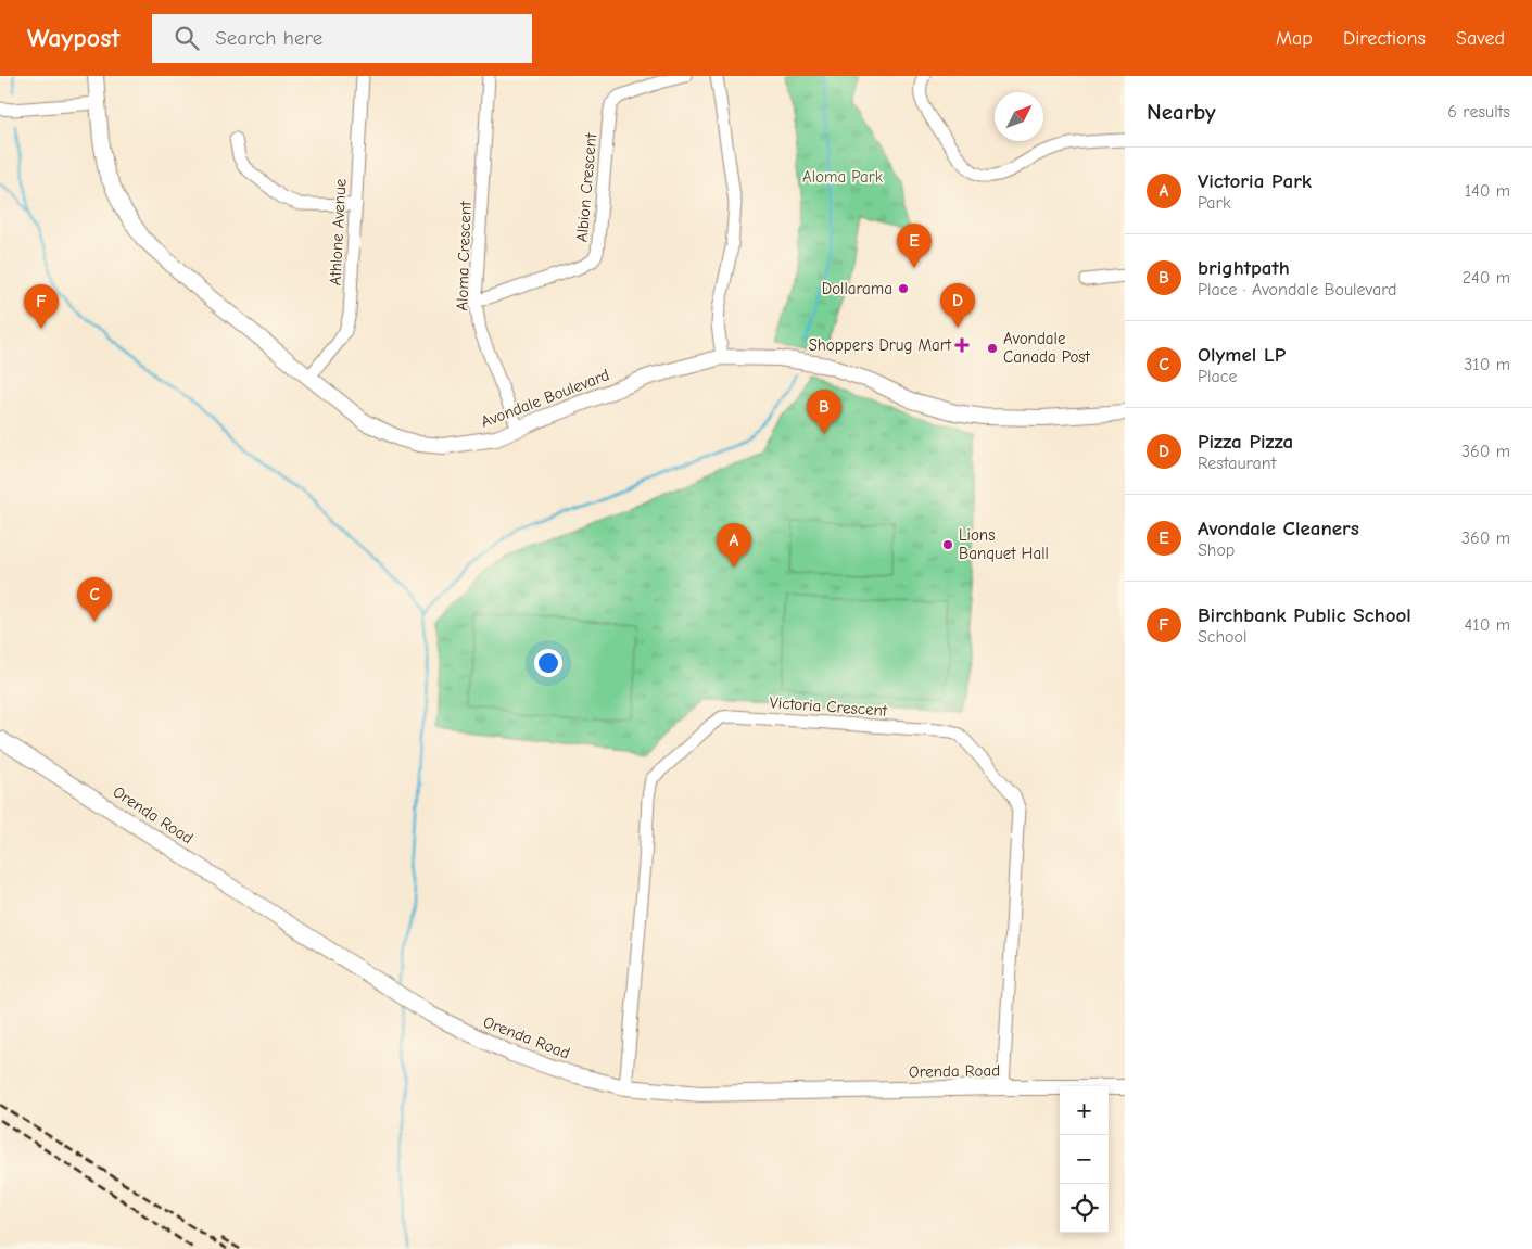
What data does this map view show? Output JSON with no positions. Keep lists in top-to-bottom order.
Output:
{
  "streets": {
    "street": [
      "Albion Crescent",
      "Athlone Avenue",
      "Aloma Crescent",
      "Avondale Boulevard",
      "Victoria Crescent",
      "Orenda Road"
    ]
  },
  "crossings": [
    ["Albion Crescent", "Aloma Crescent"],
    ["Athlone Avenue", "Avondale Boulevard"],
    ["Aloma Crescent", "Avondale Boulevard"],
    ["Victoria Crescent", "Orenda Road"]
  ],
  "parks": ["Aloma Park"],
  "places": {
    "other": ["Dollarama", "Avondale Canada Post", "Lions Banquet Hall"],
    "health": ["Shoppers Drug Mart"]
  },
  "north": "top right",
  "page": {
    "header": "Waypost",
    "search": "Search here",
    "nav": ["Map", "Directions", "Saved"],
    "heading": ["Nearby", "6 results"],
    "list": [
      {
        "mark": "A",
        "name": "Victoria Park",
        "note": "Park",
        "value": "140 m"
      },
      {
        "mark": "B",
        "name": "brightpath",
        "note": "Place · Avondale Boulevard",
        "value": "240 m"
      },
      {
        "mark": "C",
        "name": "Olymel LP",
        "note": "Place",
        "value": "310 m"
      },
      {
        "mark": "D",
        "name": "Pizza Pizza",
        "note": "Restaurant",
        "value": "360 m"
      },
      {
        "mark": "E",
        "name": "Avondale Cleaners",
        "note": "Shop",
        "value": "360 m"
      },
      {
        "mark": "F",
        "name": "Birchbank Public School",
        "note": "School",
        "value": "410 m"
      }
    ],
    "pins": [
      "E",
      "D",
      "F",
      "B",
      "A",
      "C"
    ],
    "map_buttons": ["+", "−"]
  }
}
